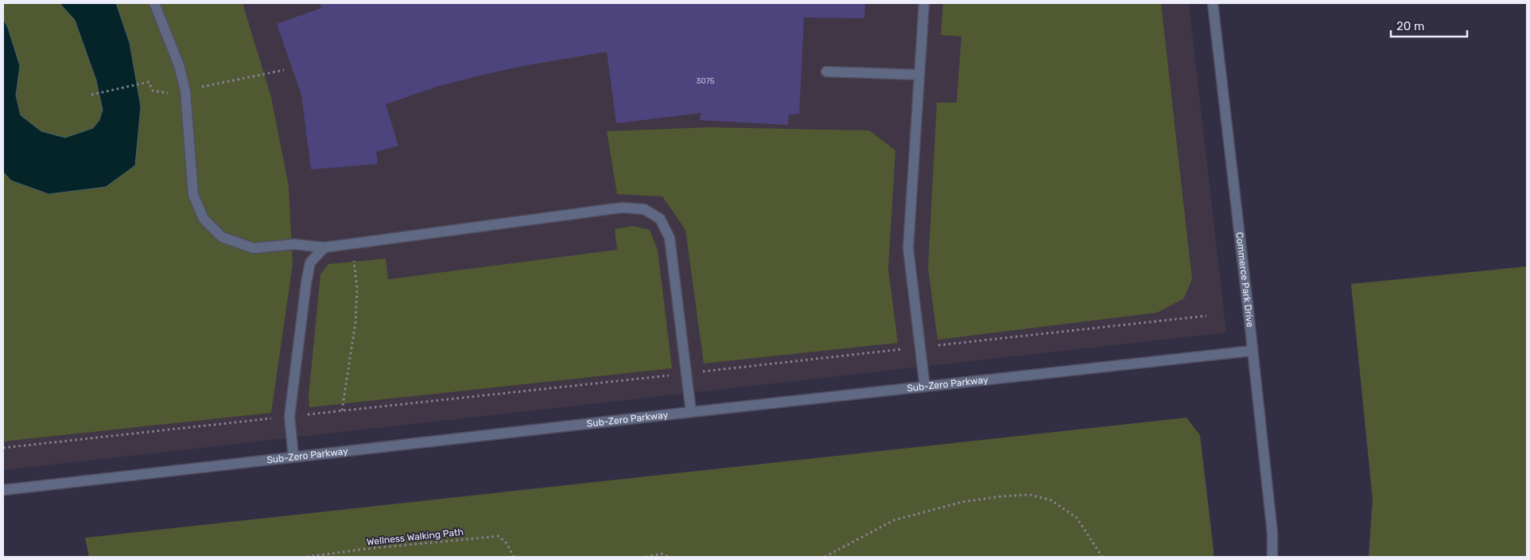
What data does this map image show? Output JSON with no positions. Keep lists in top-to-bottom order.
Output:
{
  "streets": {
    "street": ["Commerce Park Drive", "Sub-Zero Parkway"],
    "path": ["Wellness Walking Path"]
  },
  "crossings": [
    ["Commerce Park Drive", "Sub-Zero Parkway"]
  ],
  "house_numbers": ["3075"],
  "scale_bar": "20 m"
}
